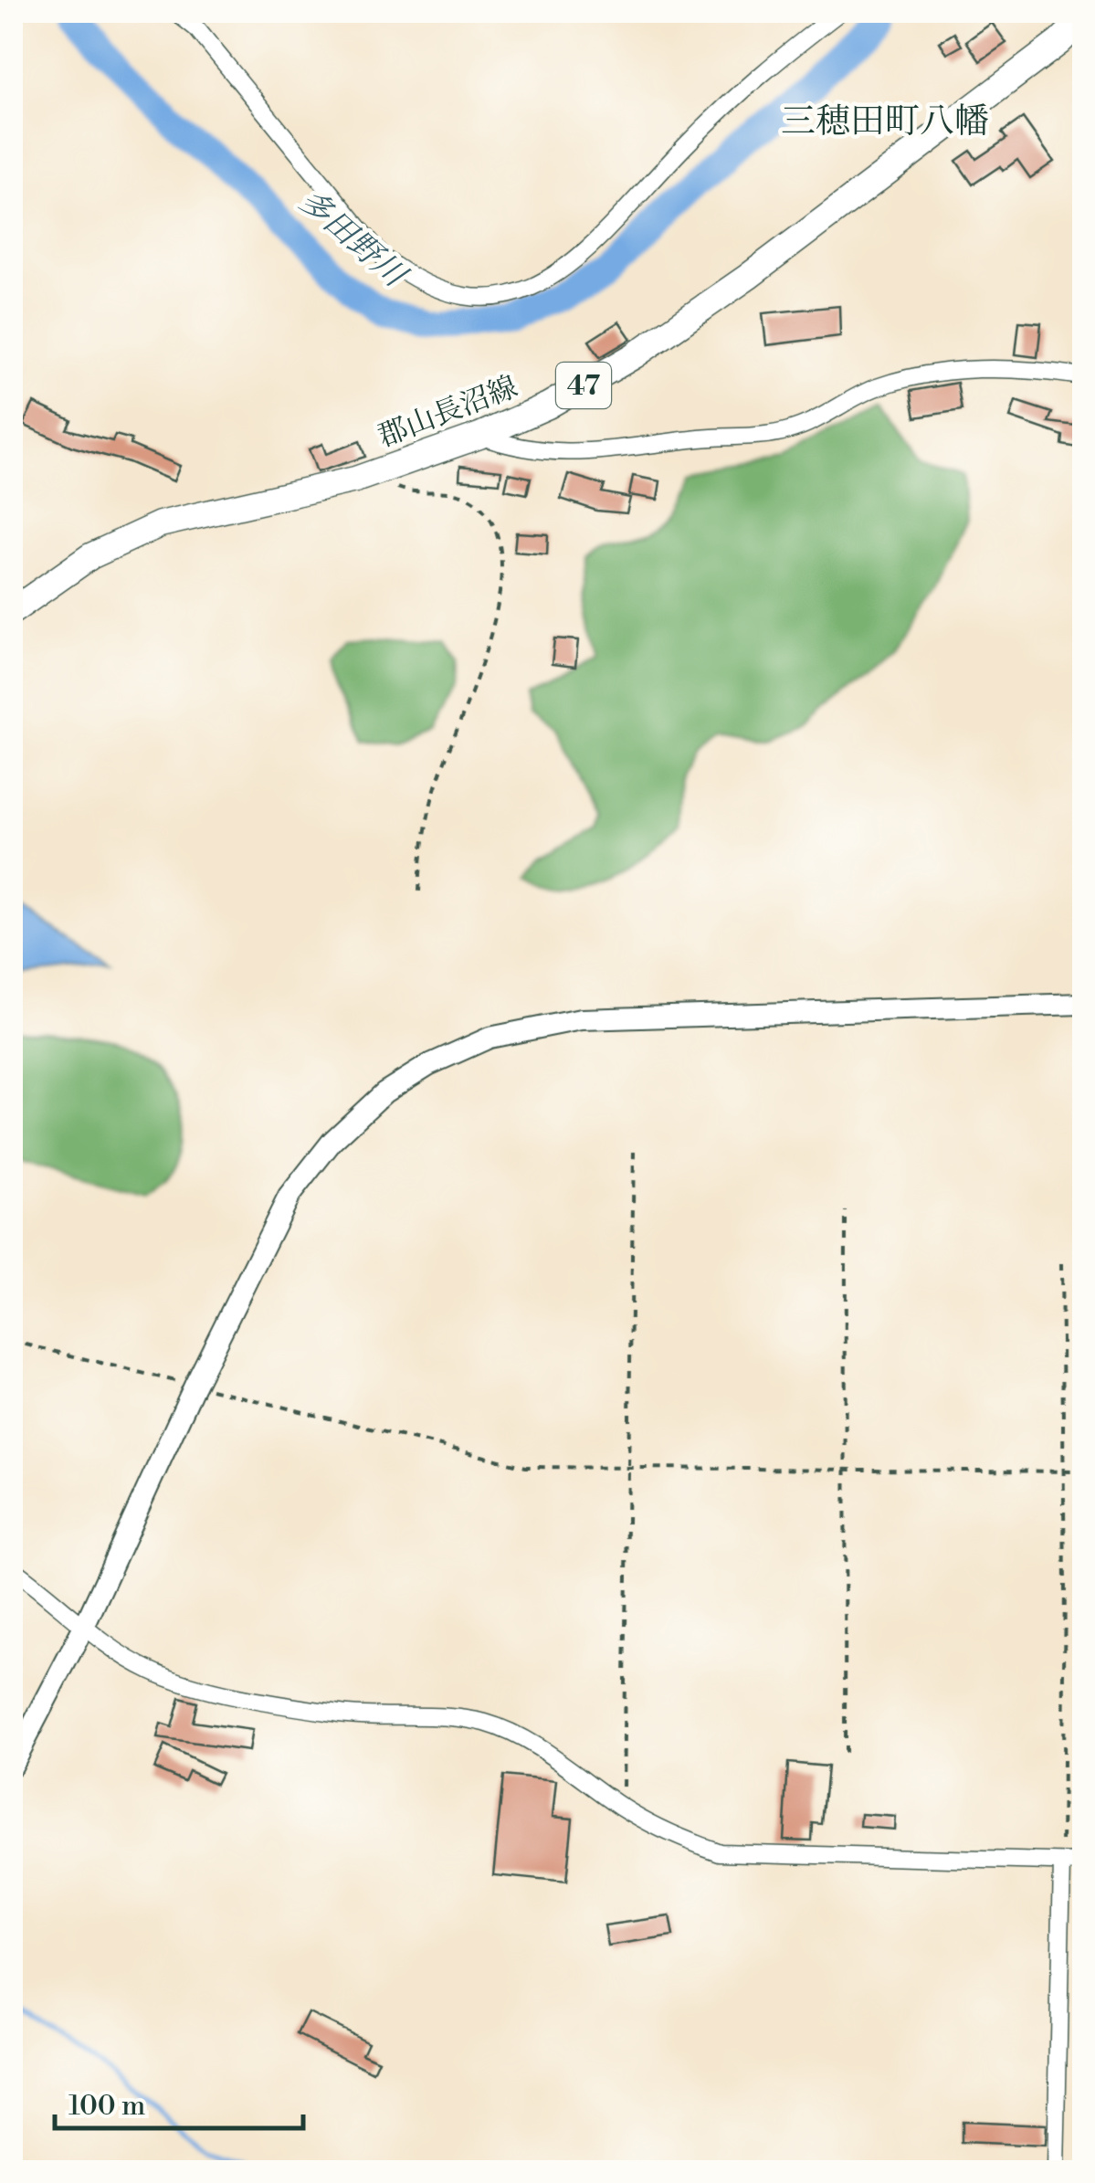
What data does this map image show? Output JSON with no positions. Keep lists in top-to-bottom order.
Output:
{
  "streets": {
    "main road": ["47", "郡山長沼線"]
  },
  "districts": ["三穂田町八幡"],
  "water": ["多田野川"],
  "scale_bar": "100 m"
}
